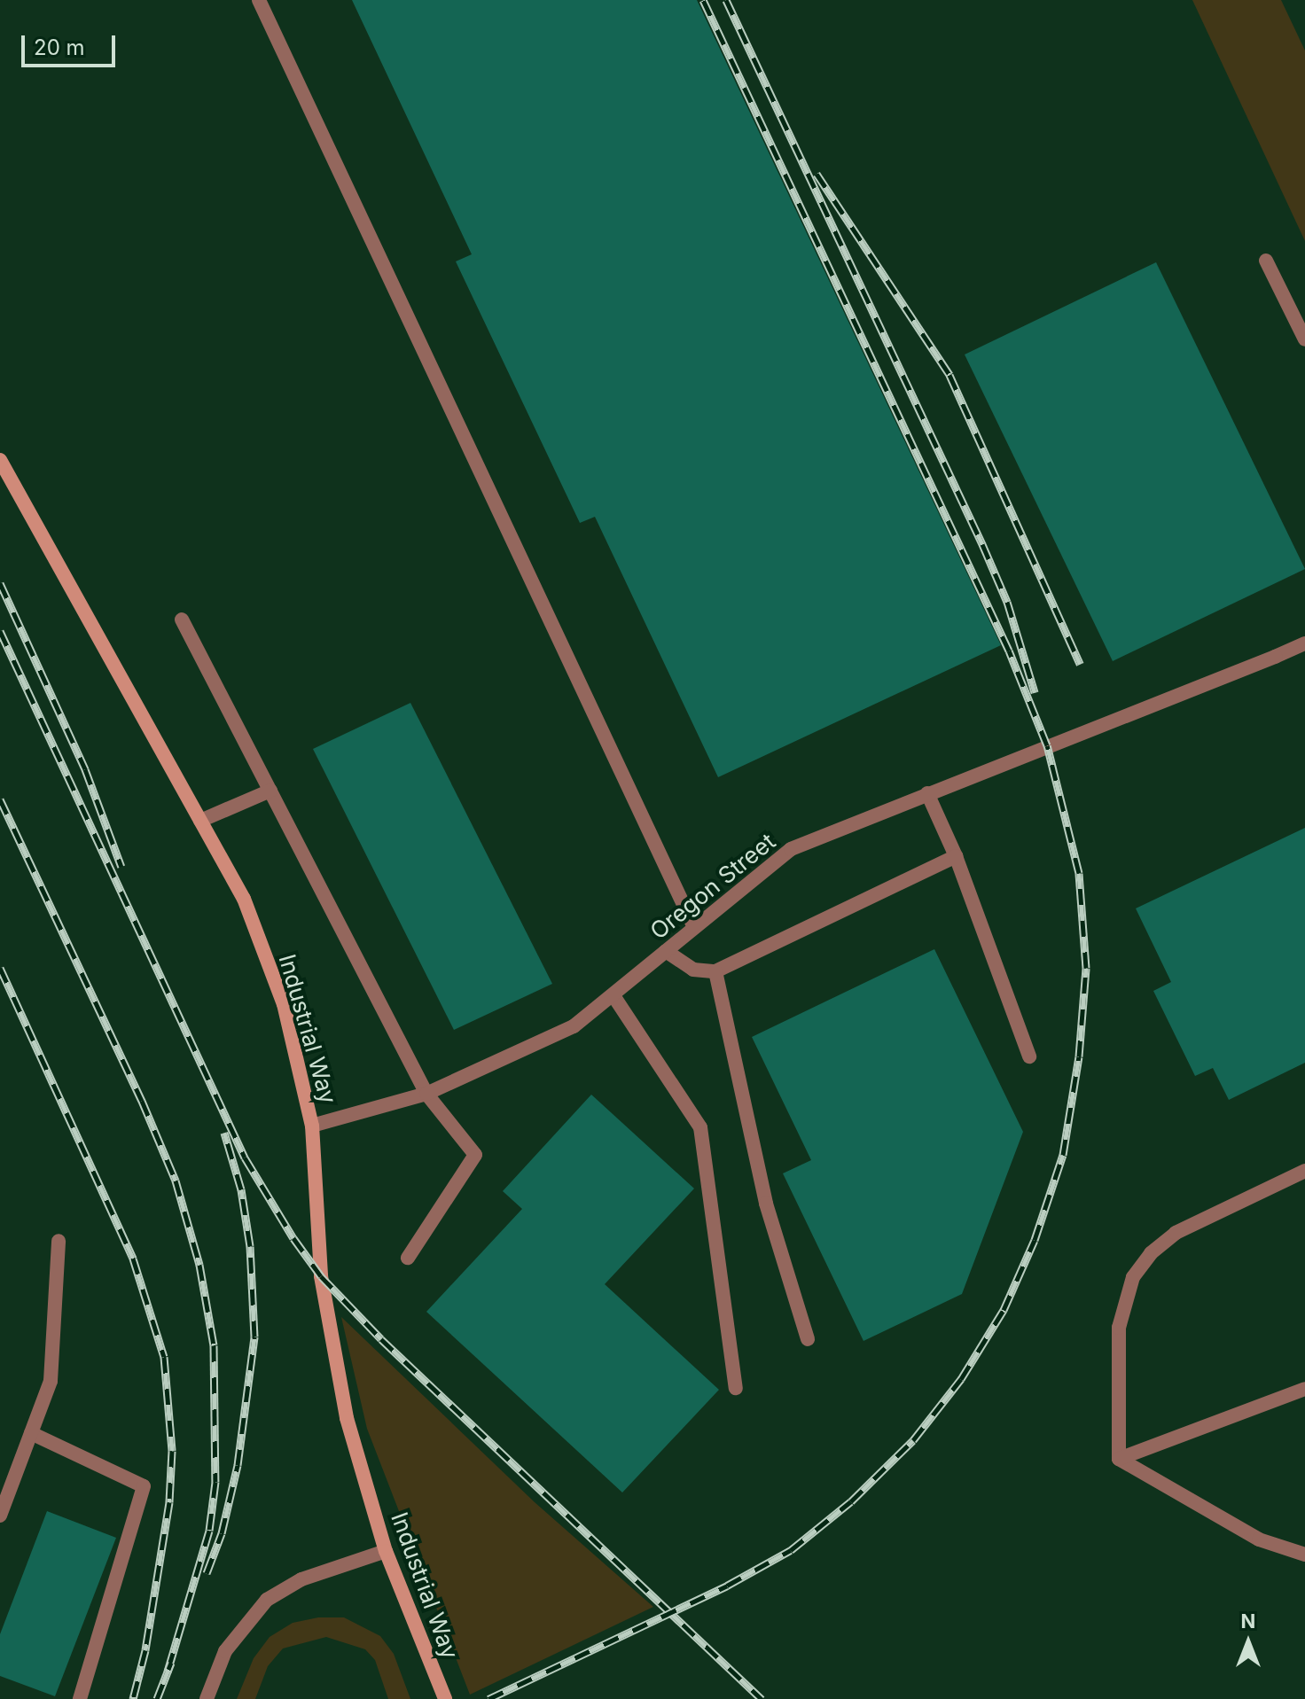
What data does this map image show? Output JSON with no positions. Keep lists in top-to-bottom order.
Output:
{
  "streets": {
    "street": ["Oregon Street", "Industrial Way"]
  },
  "crossings": [
    ["Oregon Street", "Industrial Way"]
  ],
  "scale_bar": "20 m",
  "north": "top"
}
